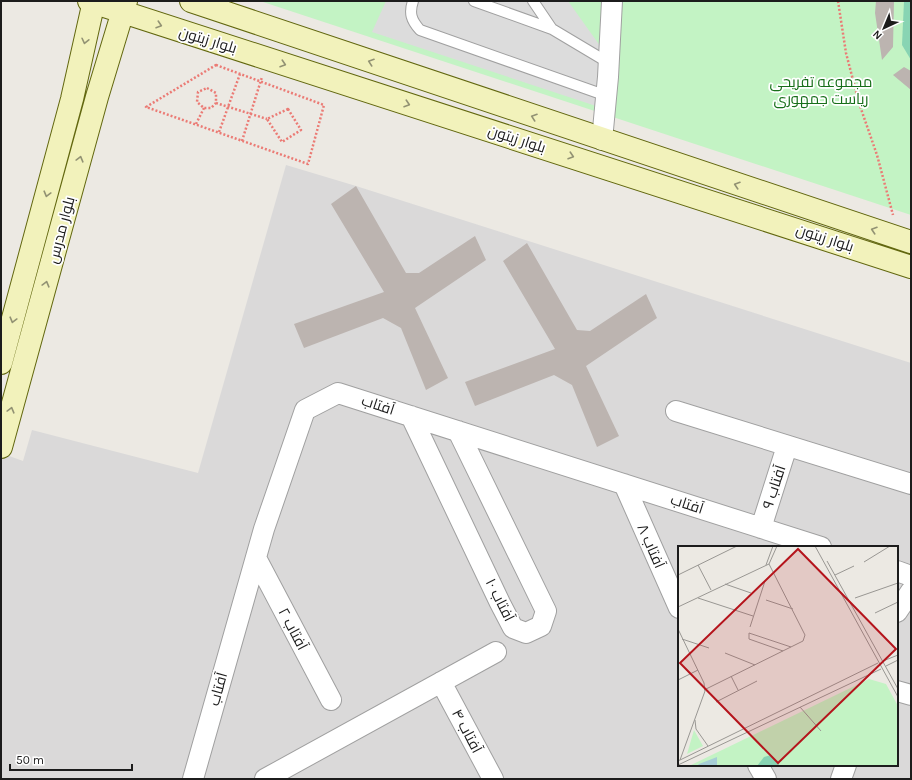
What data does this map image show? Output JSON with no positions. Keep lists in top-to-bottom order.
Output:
{
  "streets": {
    "street": [
      "بلوار زیتون",
      "بلوار مدرس",
      "آفتاب",
      "آفتاب ۹",
      "آفتاب ۸",
      "آفتاب ۱۰",
      "آفتاب ۲",
      "آفتاب ۴"
    ]
  },
  "crossings": [
    ["بلوار زیتون", "بلوار مدرس"],
    ["آفتاب", "آفتاب ۹"],
    ["آفتاب", "آفتاب ۸"],
    ["آفتاب", "آفتاب ۱۰"],
    ["آفتاب", "آفتاب ۲"]
  ],
  "parks": ["مجموعه تفریحی ریاست جمهوری"],
  "scale_bar": "50 m",
  "north": "bottom left"
}
